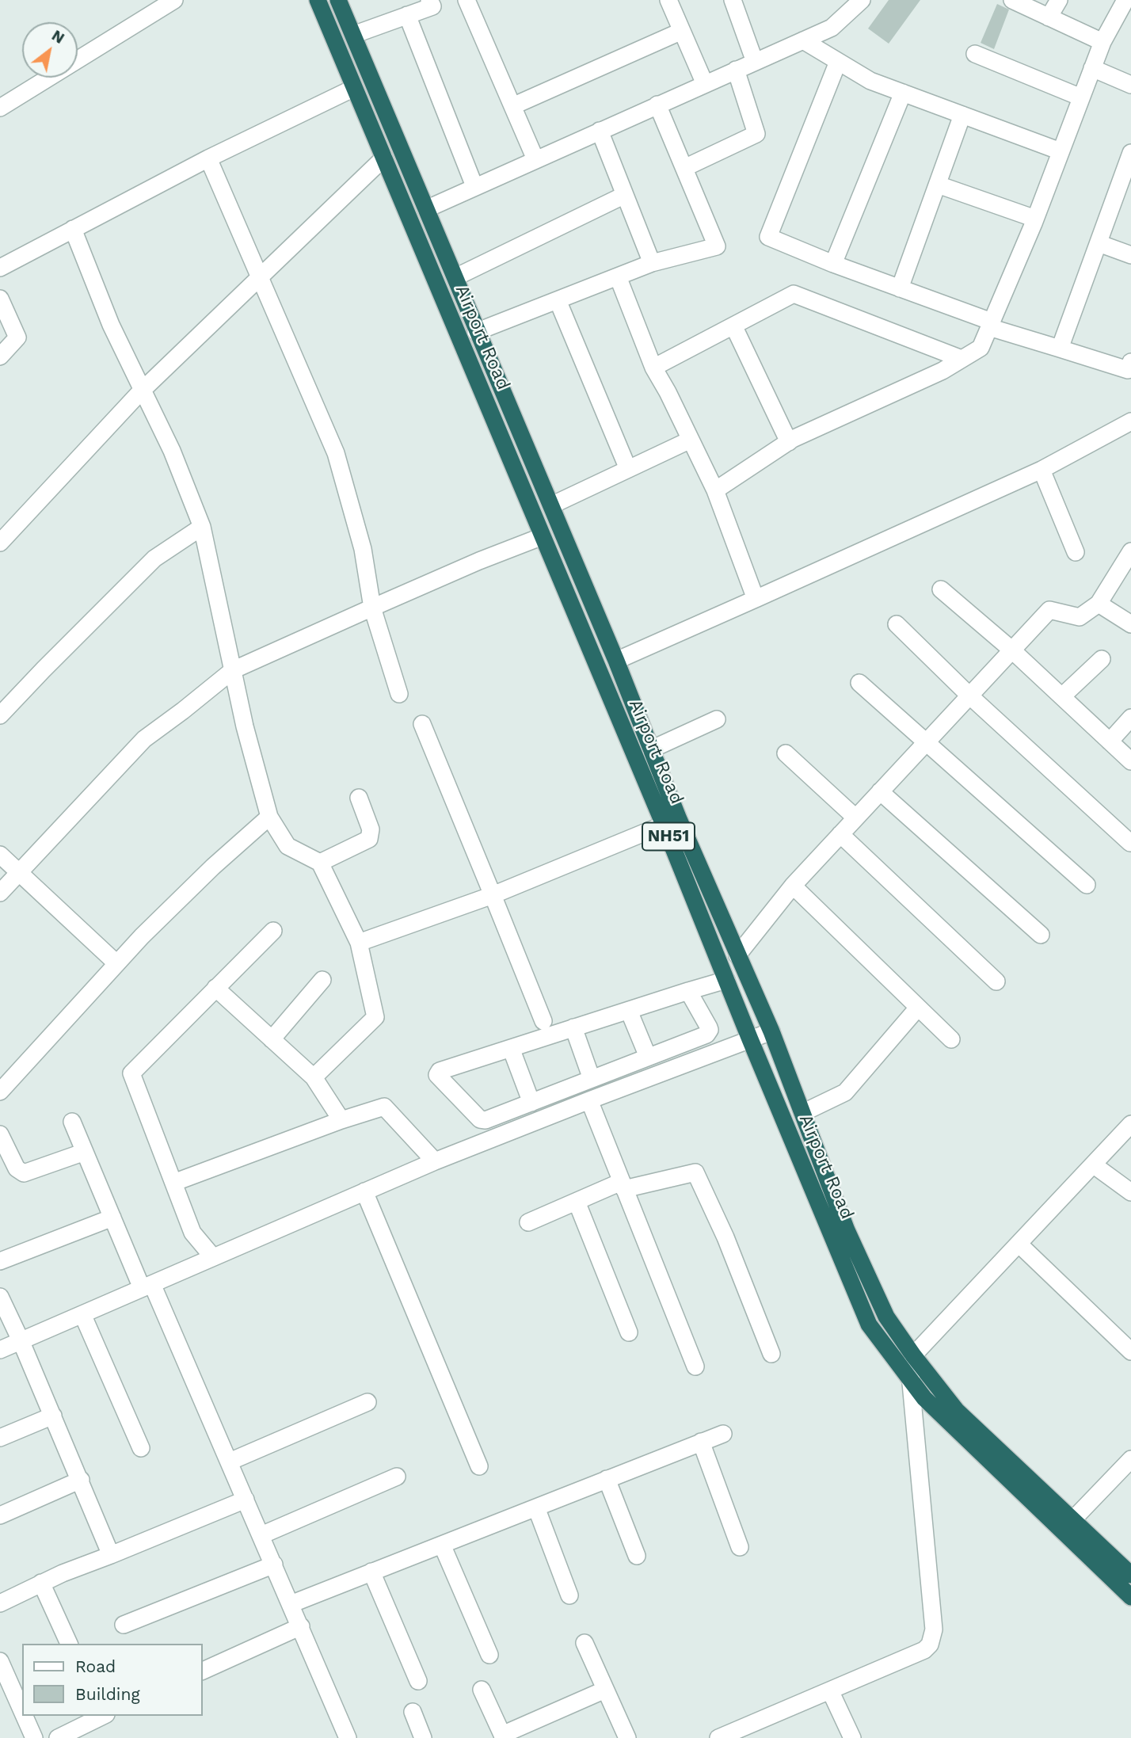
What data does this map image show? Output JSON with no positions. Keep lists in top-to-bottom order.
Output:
{
  "streets": {
    "highway": ["Airport Road", "NH51"]
  },
  "legend": ["Road", "Building"],
  "north": "top right"
}
